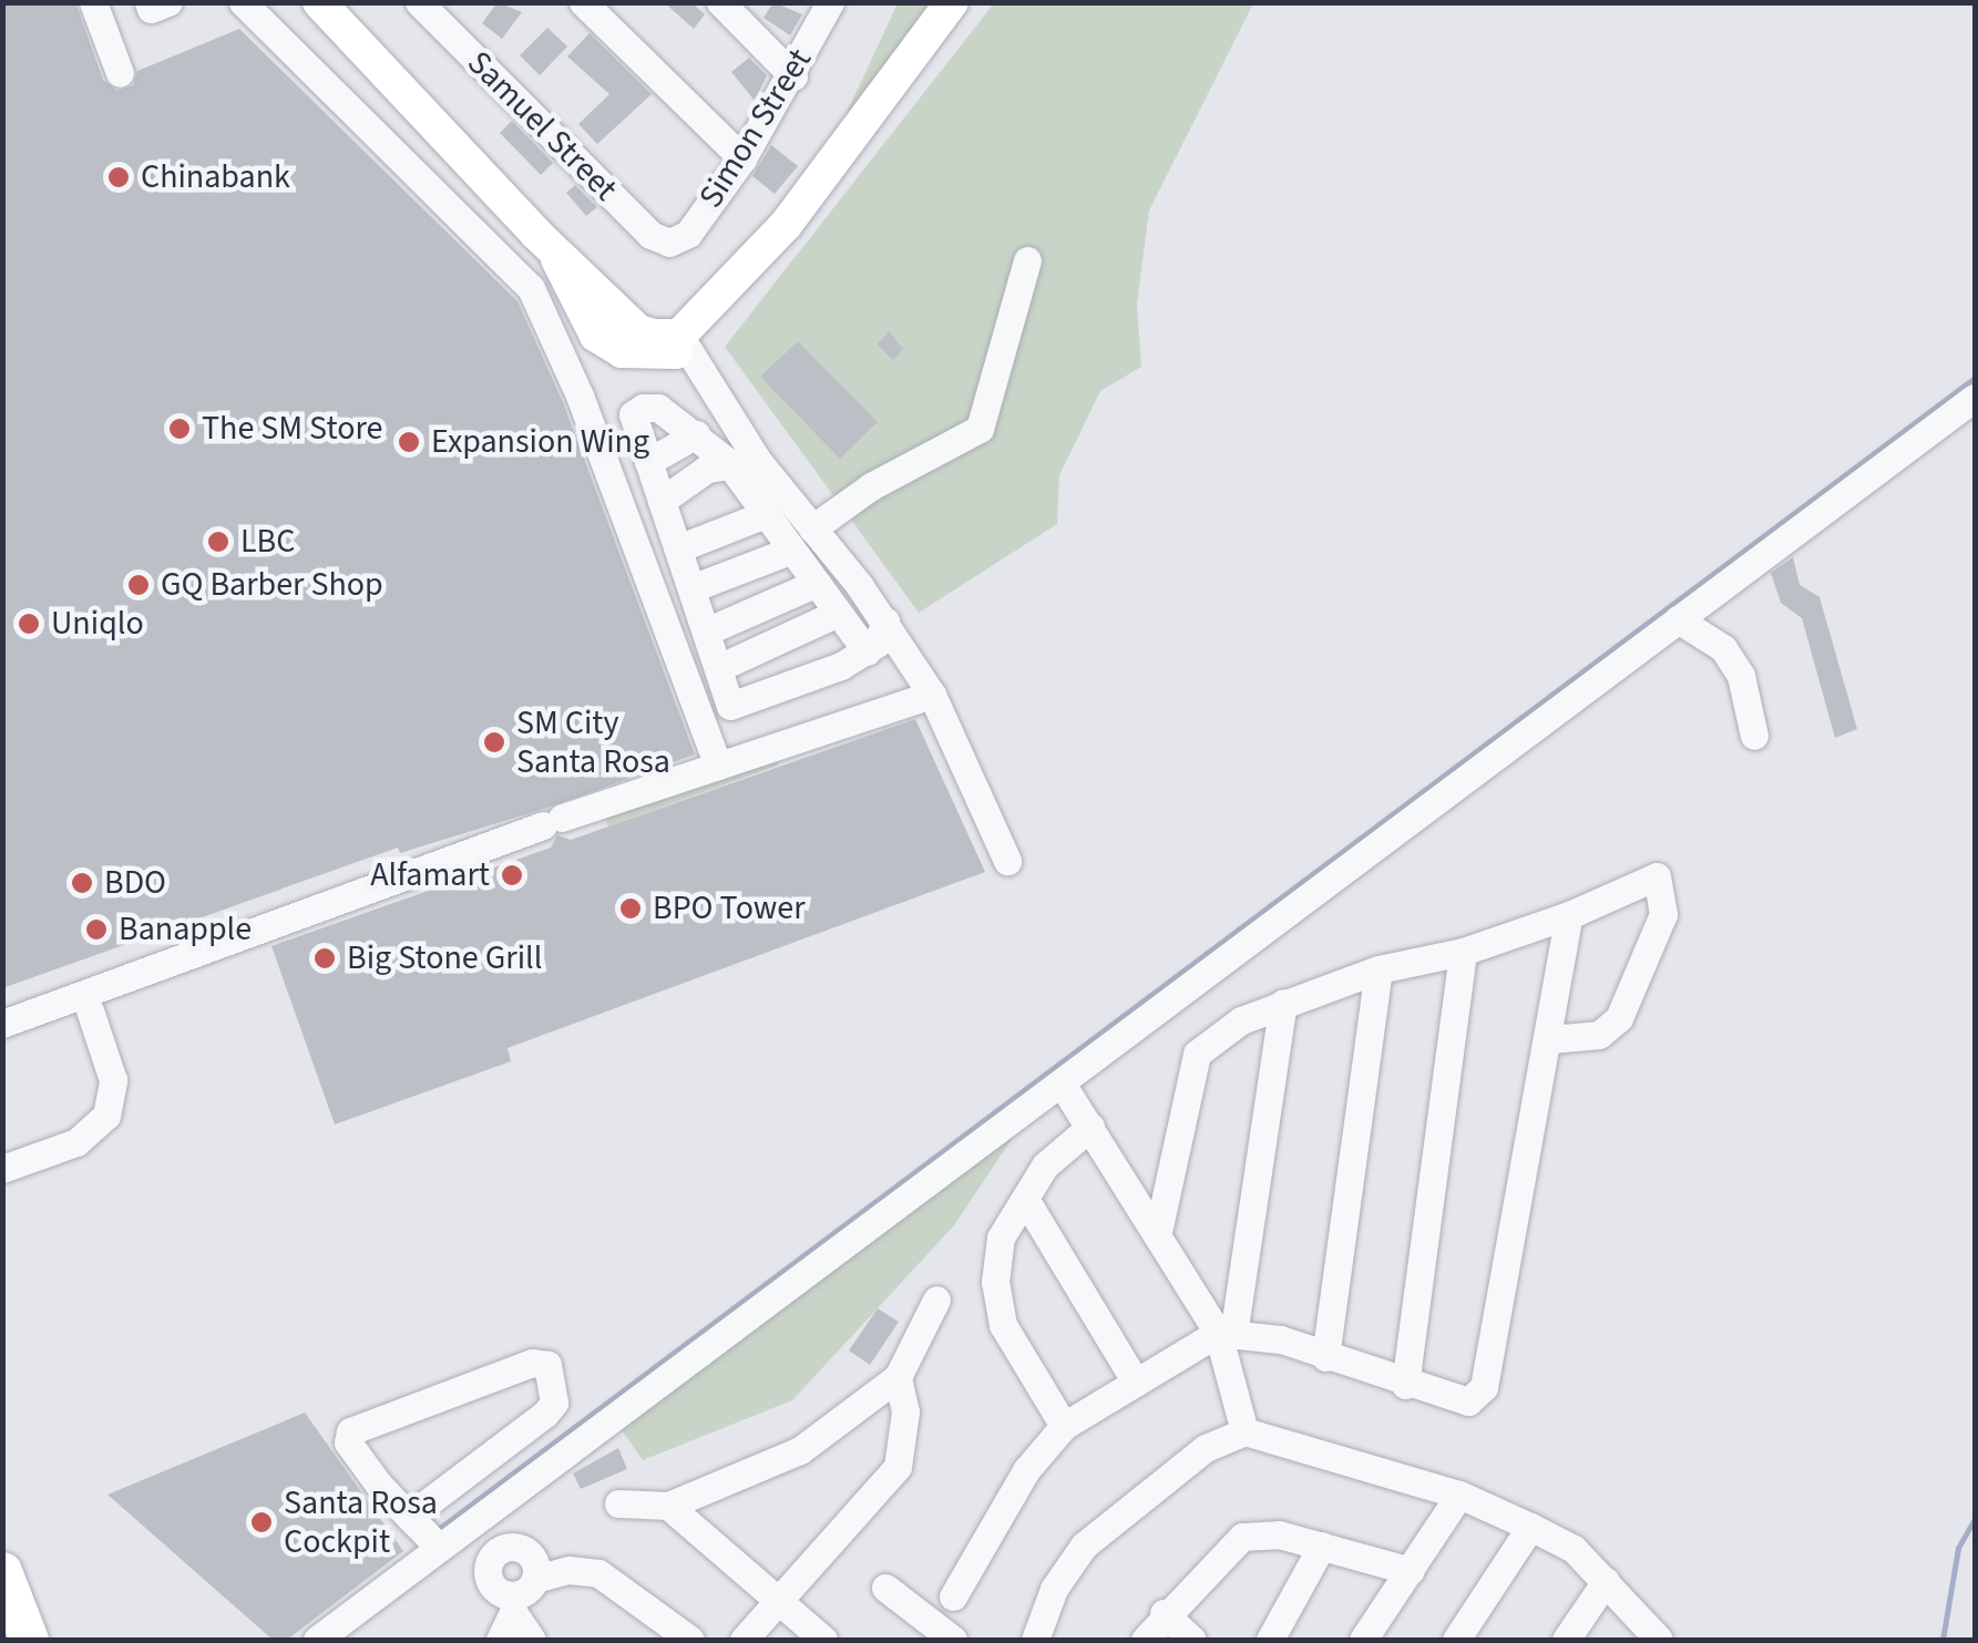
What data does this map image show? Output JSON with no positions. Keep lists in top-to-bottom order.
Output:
{
  "streets": {
    "street": ["Samuel Street", "Simon Street"]
  },
  "crossings": [
    ["Samuel Street", "Simon Street"]
  ],
  "places": [
    "Chinabank",
    "The SM Store",
    "Expansion Wing",
    "LBC",
    "GQ Barber Shop",
    "Uniqlo",
    "SM City Santa Rosa",
    "Alfamart",
    "BDO",
    "BPO Tower",
    "Banapple",
    "Big Stone Grill",
    "Santa Rosa Cockpit"
  ]
}
